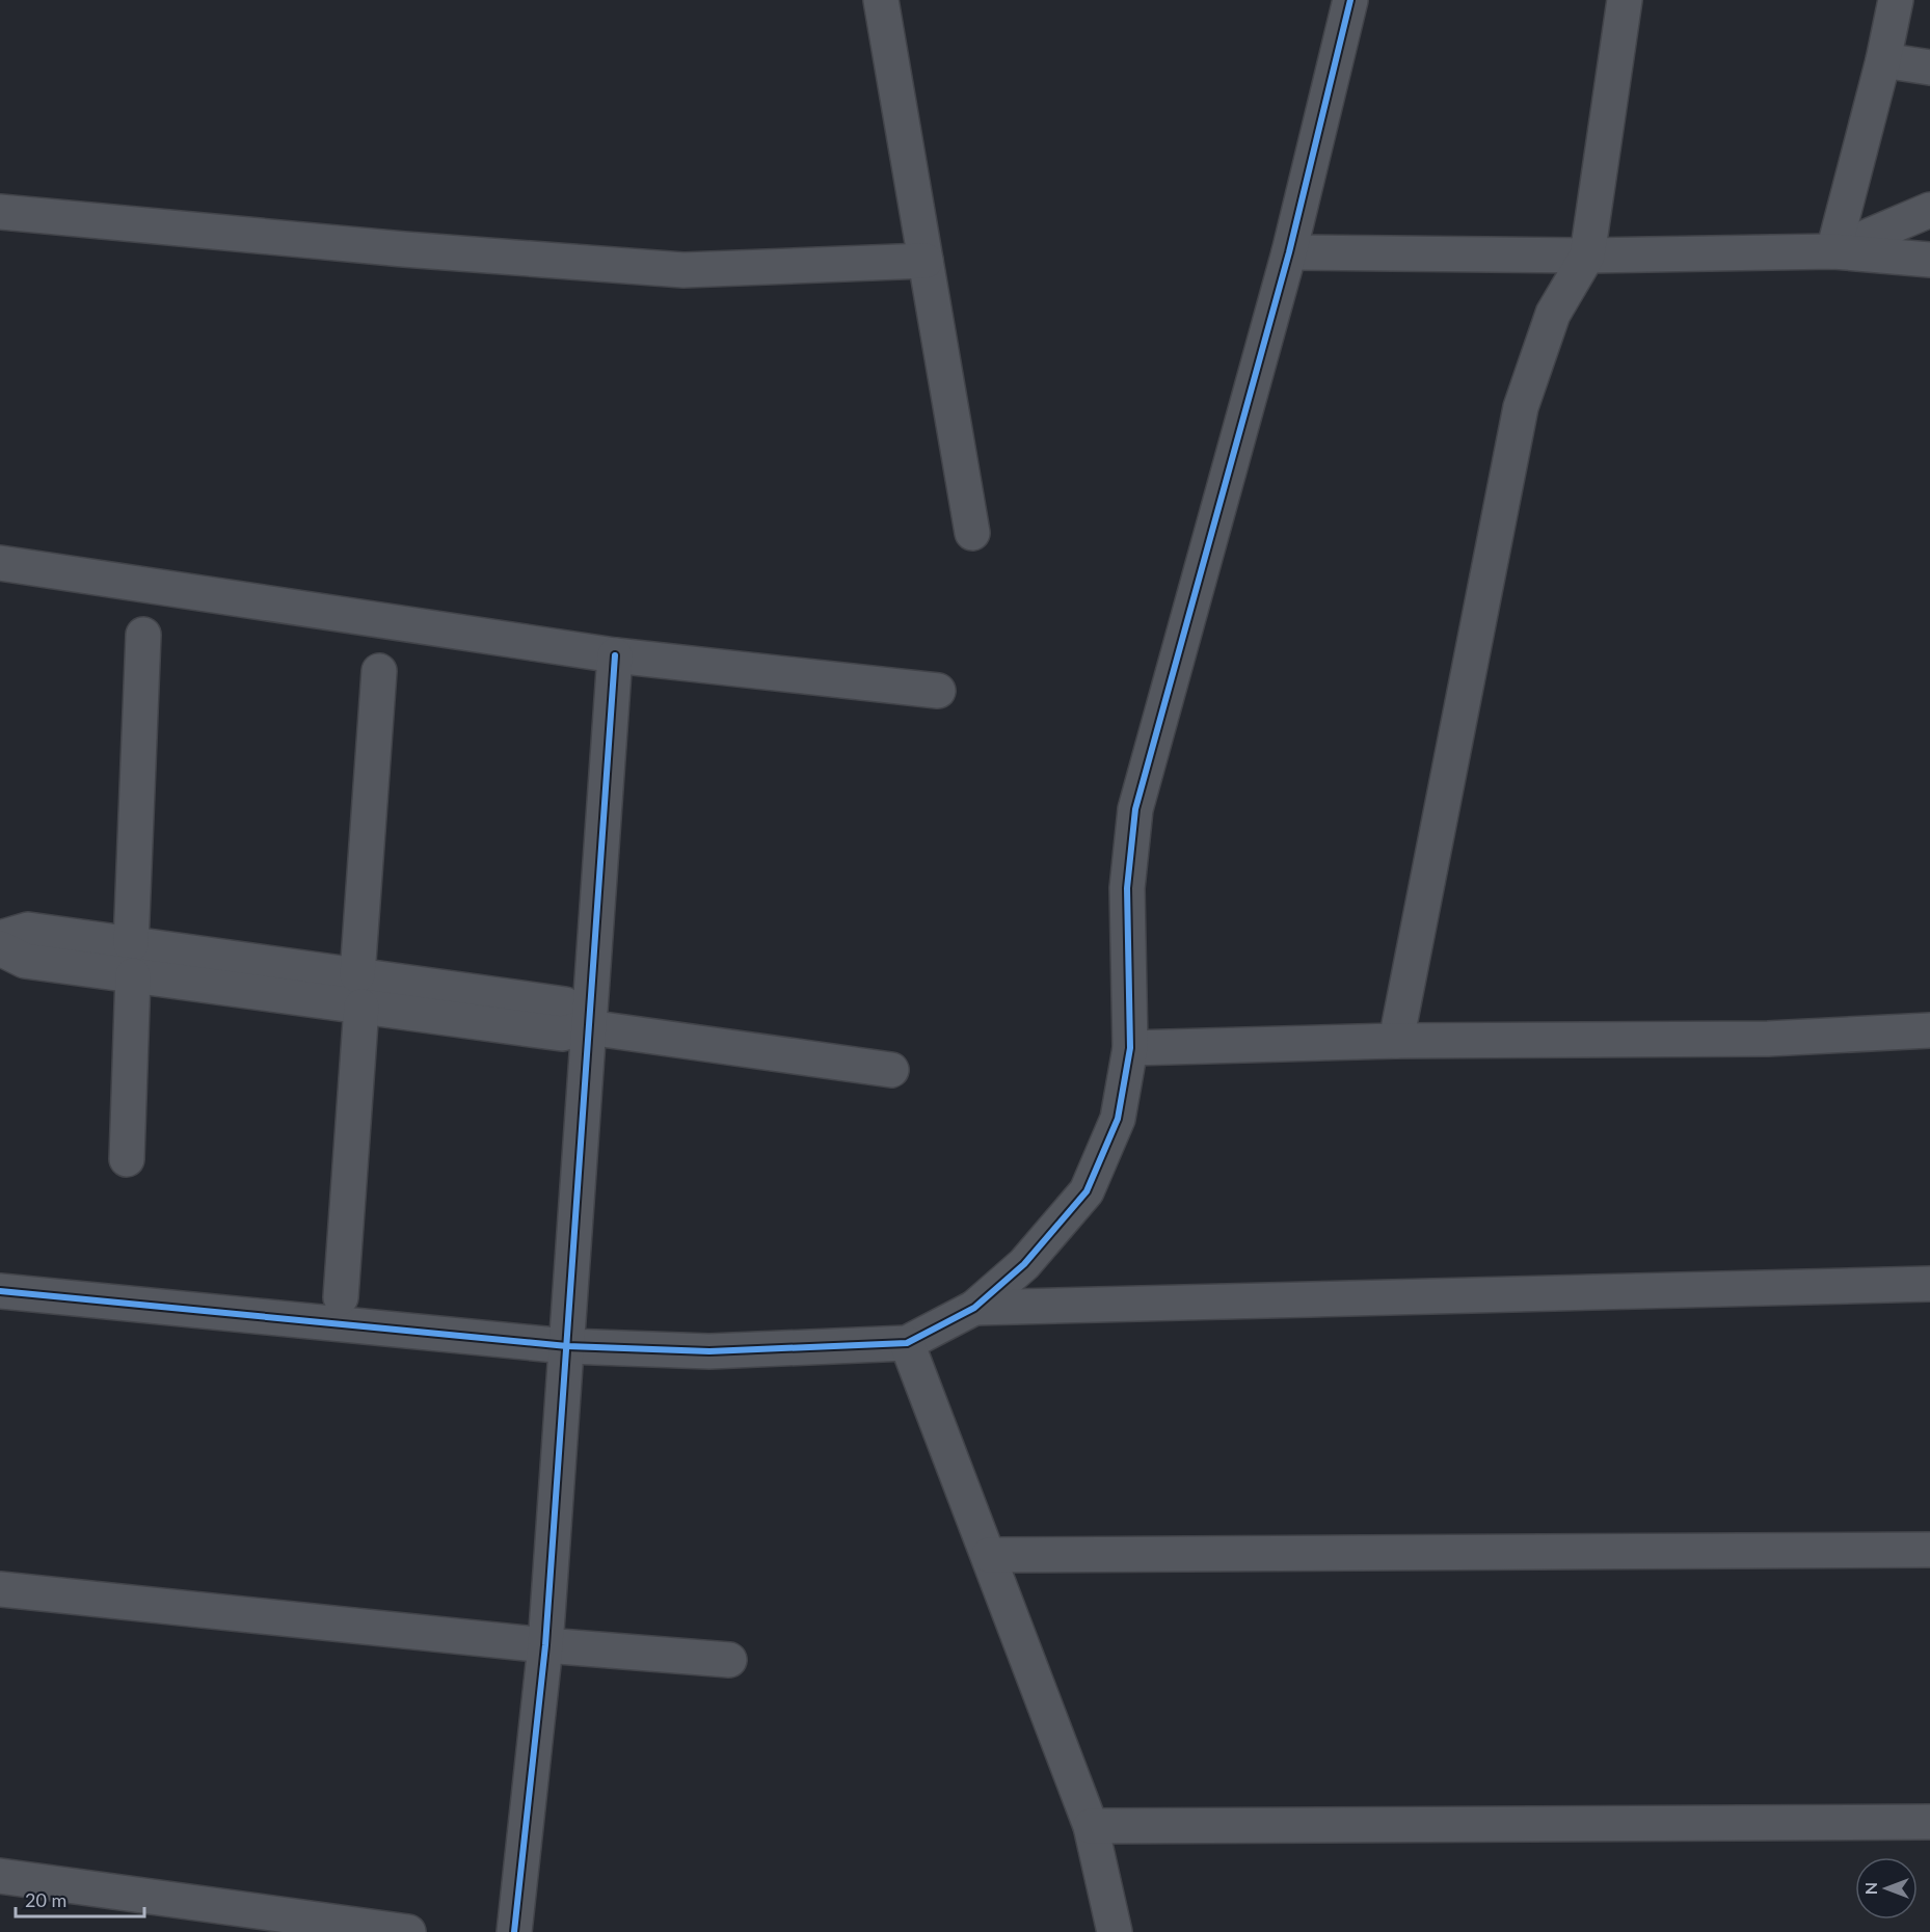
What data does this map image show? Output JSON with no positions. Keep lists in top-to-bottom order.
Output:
{
  "scale_bar": "20 m",
  "north": "left"
}
